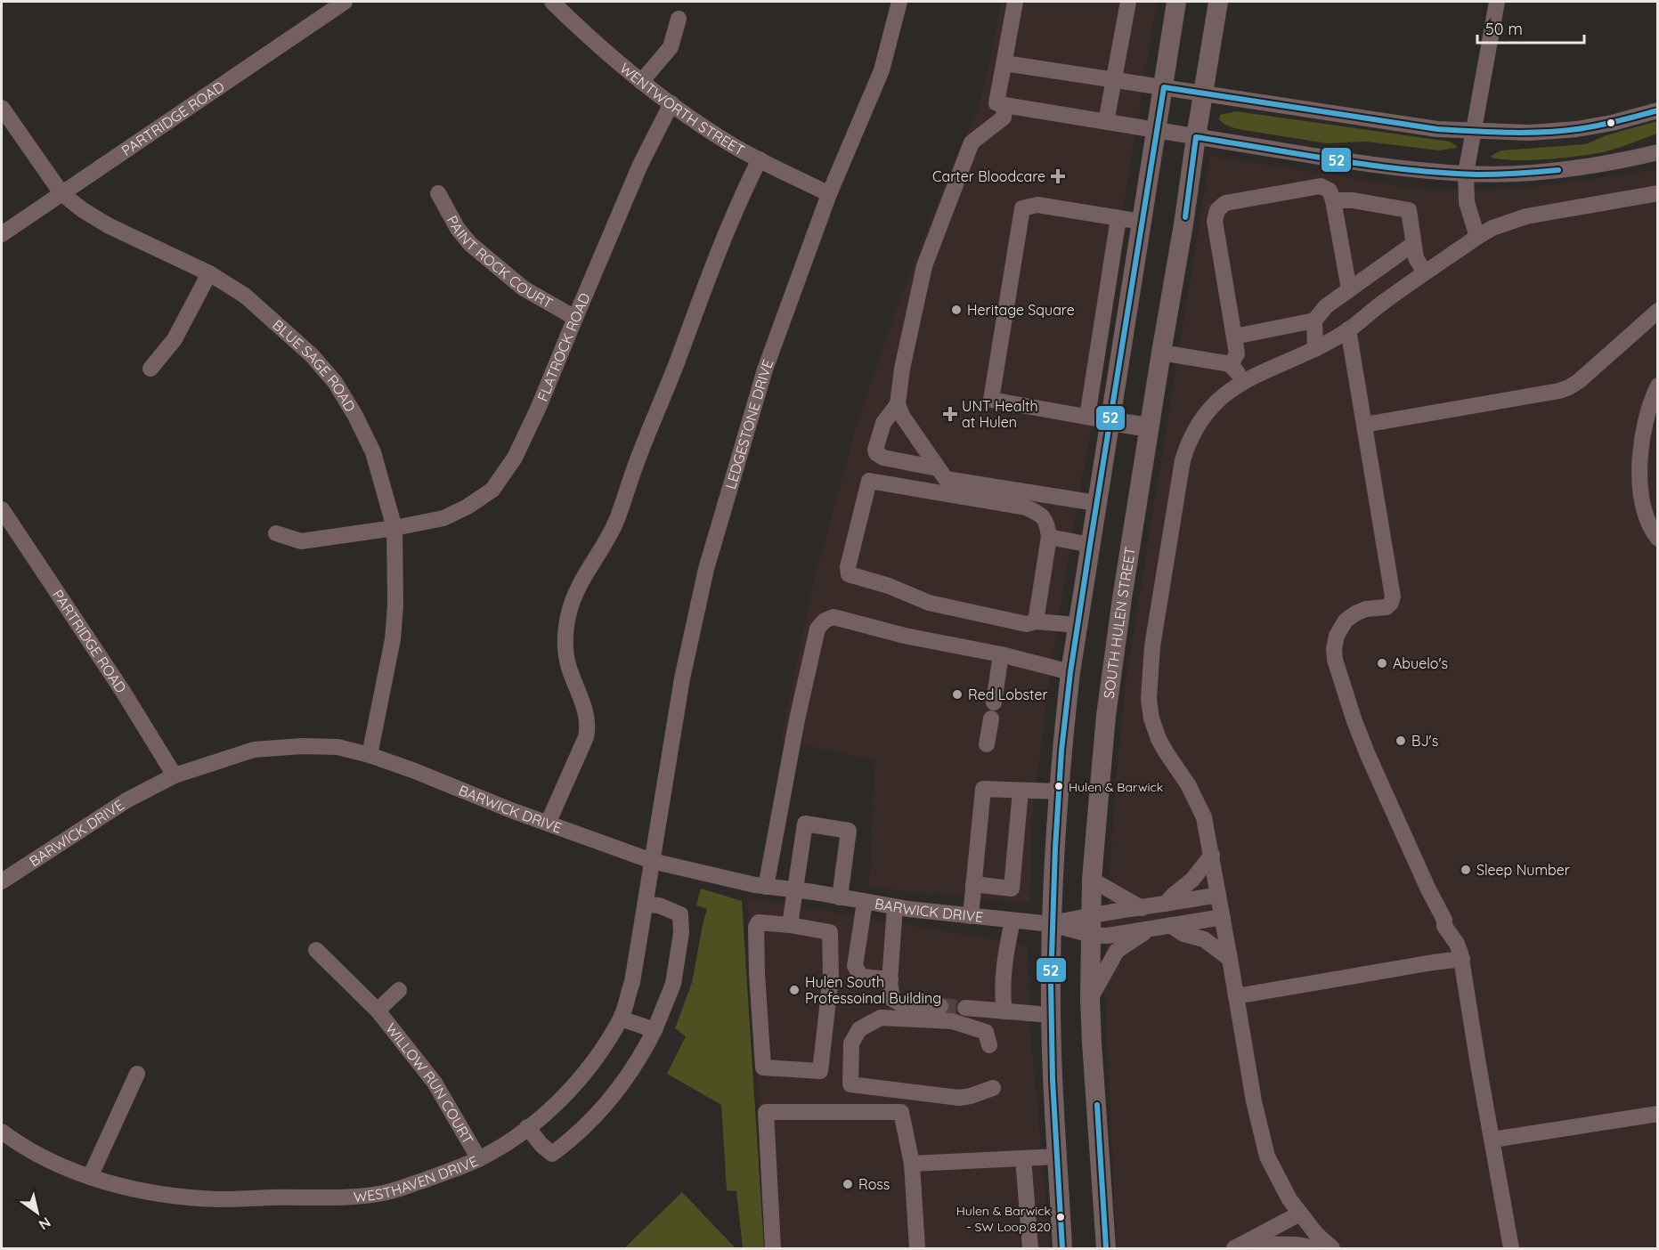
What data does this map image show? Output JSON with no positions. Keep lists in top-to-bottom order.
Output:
{
  "streets": {
    "main road": ["SOUTH HULEN STREET"],
    "street": [
      "WENTWORTH STREET",
      "PARTRIDGE ROAD",
      "PAINT ROCK COURT",
      "FLATROCK ROAD",
      "BLUE SAGE ROAD",
      "LEDGESTONE DRIVE",
      "BARWICK DRIVE",
      "WILLOW RUN COURT",
      "WESTHAVEN DRIVE"
    ]
  },
  "crossings": [
    ["WENTWORTH STREET", "FLATROCK ROAD"],
    ["WENTWORTH STREET", "LEDGESTONE DRIVE"],
    ["PARTRIDGE ROAD", "BLUE SAGE ROAD"],
    ["PARTRIDGE ROAD", "BARWICK DRIVE"],
    ["PAINT ROCK COURT", "FLATROCK ROAD"],
    ["FLATROCK ROAD", "BLUE SAGE ROAD"],
    ["BLUE SAGE ROAD", "BARWICK DRIVE"],
    ["LEDGESTONE DRIVE", "BARWICK DRIVE"],
    ["LEDGESTONE DRIVE", "WESTHAVEN DRIVE"],
    ["SOUTH HULEN STREET", "BARWICK DRIVE"],
    ["BARWICK DRIVE", "WESTHAVEN DRIVE"],
    ["WILLOW RUN COURT", "WESTHAVEN DRIVE"]
  ],
  "places": {
    "health": ["Carter Bloodcare", "UNT Health at Hulen"],
    "other": [
      "Heritage Square",
      "Abuelo's",
      "Red Lobster",
      "BJ's",
      "Hulen & Barwick",
      "Sleep Number",
      "Hulen South Professoinal Building",
      "Ross",
      "Hulen & Barwick - SW Loop 820"
    ]
  },
  "lines": ["transit line 52"],
  "scale_bar": "50 m",
  "north": "bottom right"
}
